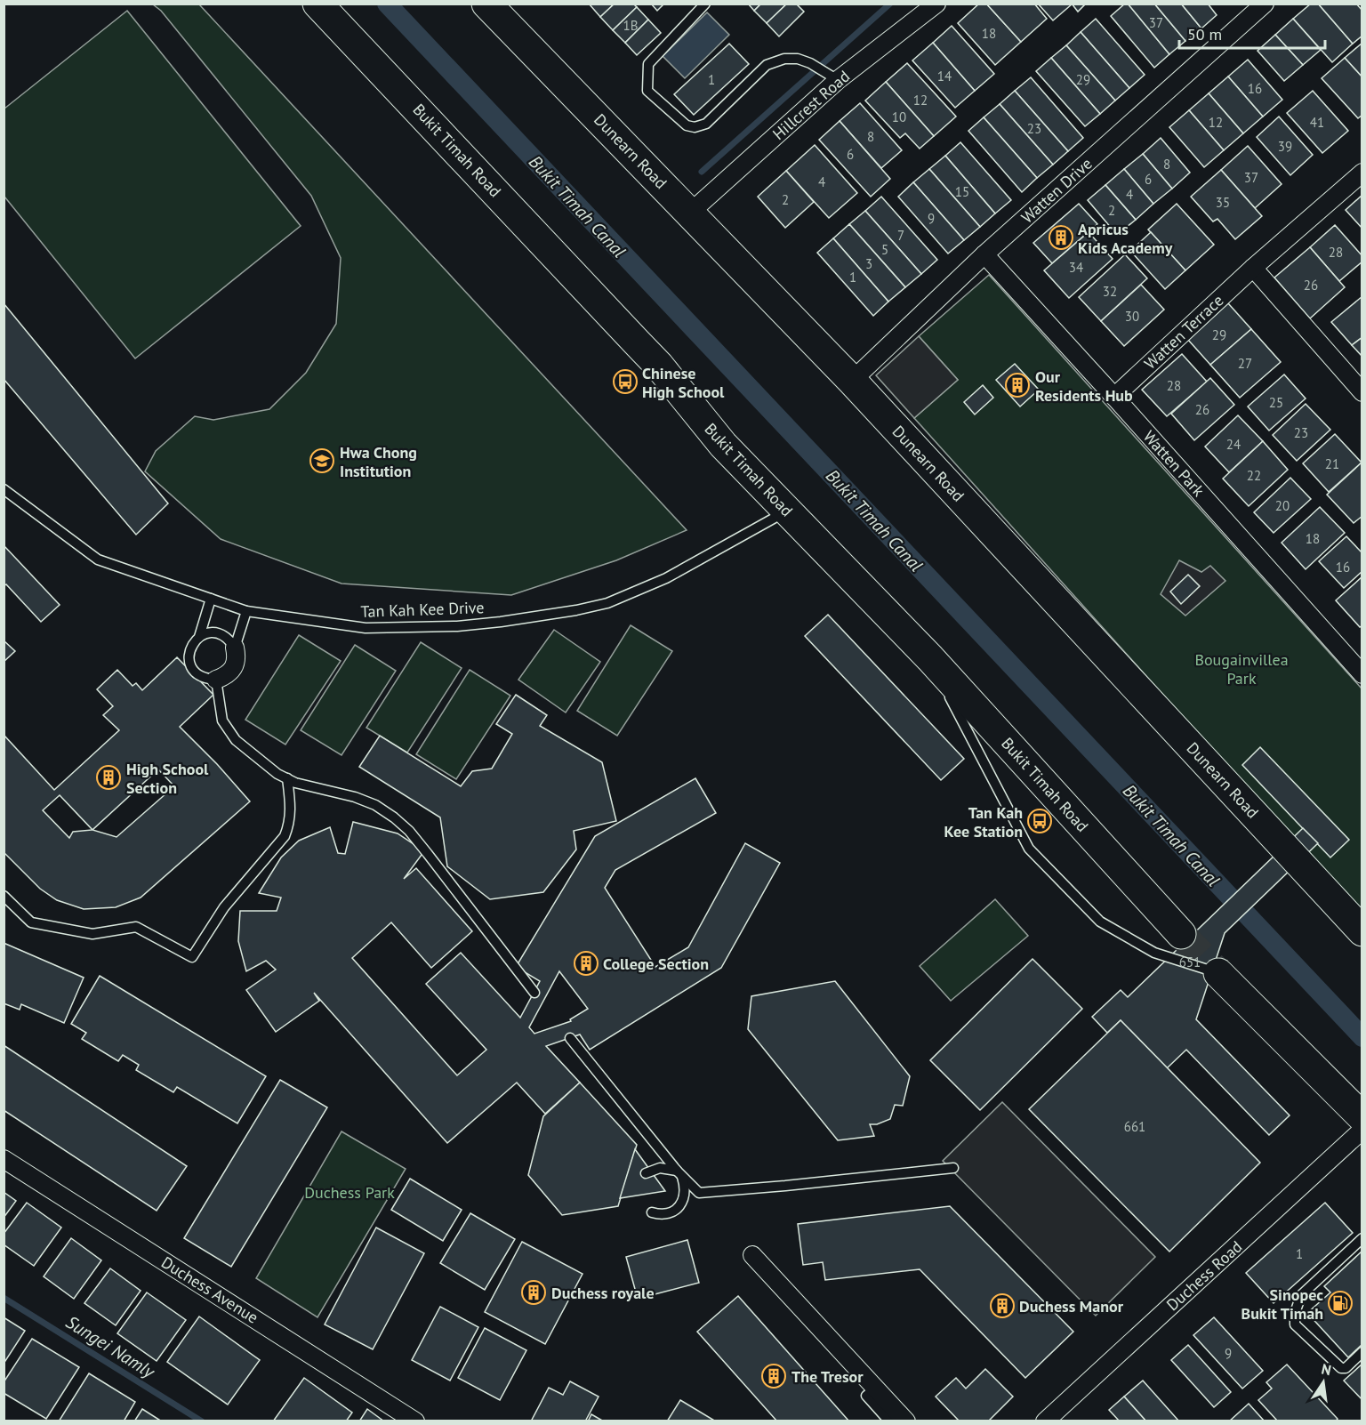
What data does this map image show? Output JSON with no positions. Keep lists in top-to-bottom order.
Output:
{
  "streets": {
    "highway": ["Bukit Timah Road", "Dunearn Road"],
    "street": [
      "Hillcrest Road",
      "Watten Drive",
      "Watten Terrace",
      "Watten Park",
      "Duchess Road",
      "Duchess Avenue"
    ],
    "lane": ["Tan Kah Kee Drive"]
  },
  "crossings": [
    ["Hillcrest Road", "Dunearn Road"],
    ["Bukit Timah Road", "Tan Kah Kee Drive"],
    ["Dunearn Road", "Watten Drive"],
    ["Watten Drive", "Watten Park"],
    ["Watten Terrace", "Watten Park"]
  ],
  "water": ["Bukit Timah Canal", "Sungei Namly"],
  "parks": ["Bougainvillea Park", "Duchess Park"],
  "places": {
    "building": [
      "Apricus Kids Academy",
      "Our Residents Hub",
      "High School Section",
      "College Section",
      "Duchess royale",
      "Duchess Manor",
      "The Tresor"
    ],
    "bus stop": ["Chinese High School", "Tan Kah Kee Station"],
    "school or university": ["Hwa Chong Institution"],
    "fuel station": ["Sinopec Bukit Timah"]
  },
  "house_numbers": [
    "37",
    "1B",
    "18",
    "14",
    "1",
    "29",
    "16",
    "12",
    "10",
    "12",
    "41",
    "23",
    "8",
    "39",
    "6",
    "8",
    "37",
    "6",
    "4",
    "15",
    "4",
    "2",
    "35",
    "2",
    "9",
    "7",
    "5",
    "28",
    "3",
    "34",
    "1",
    "26",
    "32",
    "30",
    "29",
    "27",
    "28",
    "25",
    "26",
    "23",
    "24",
    "21",
    "22",
    "20",
    "18",
    "16",
    "651",
    "661",
    "1",
    "9"
  ],
  "scale_bar": "50 m",
  "north": "top"
}
